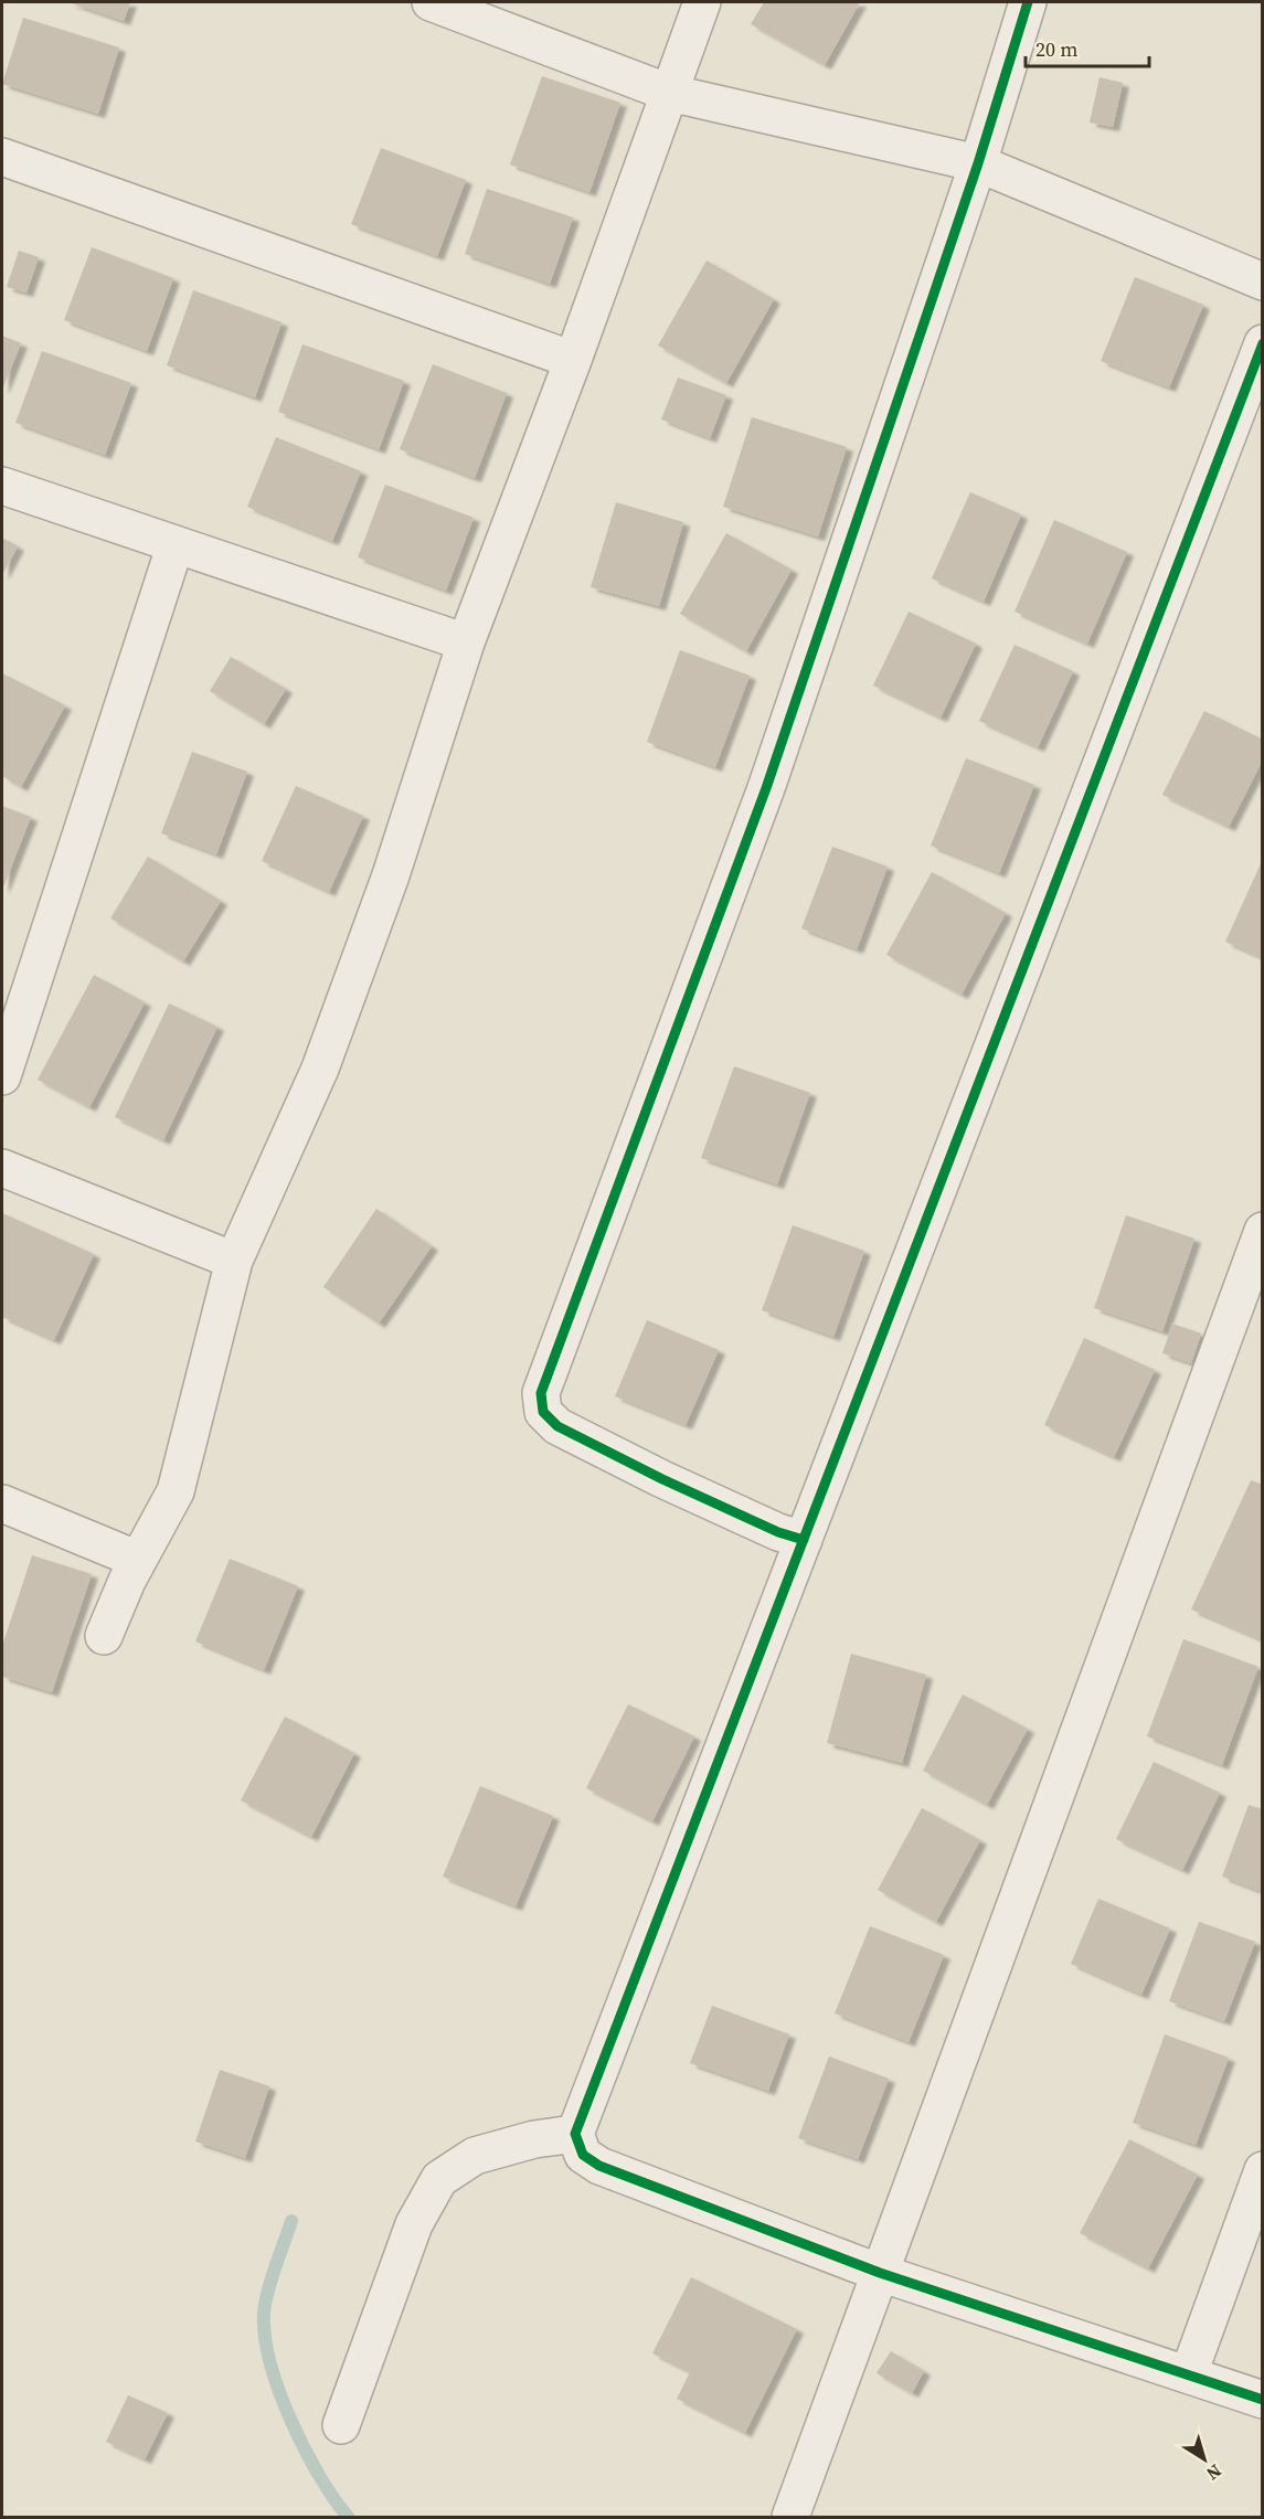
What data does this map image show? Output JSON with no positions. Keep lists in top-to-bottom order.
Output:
{
  "scale_bar": "20 m",
  "north": "bottom right"
}
